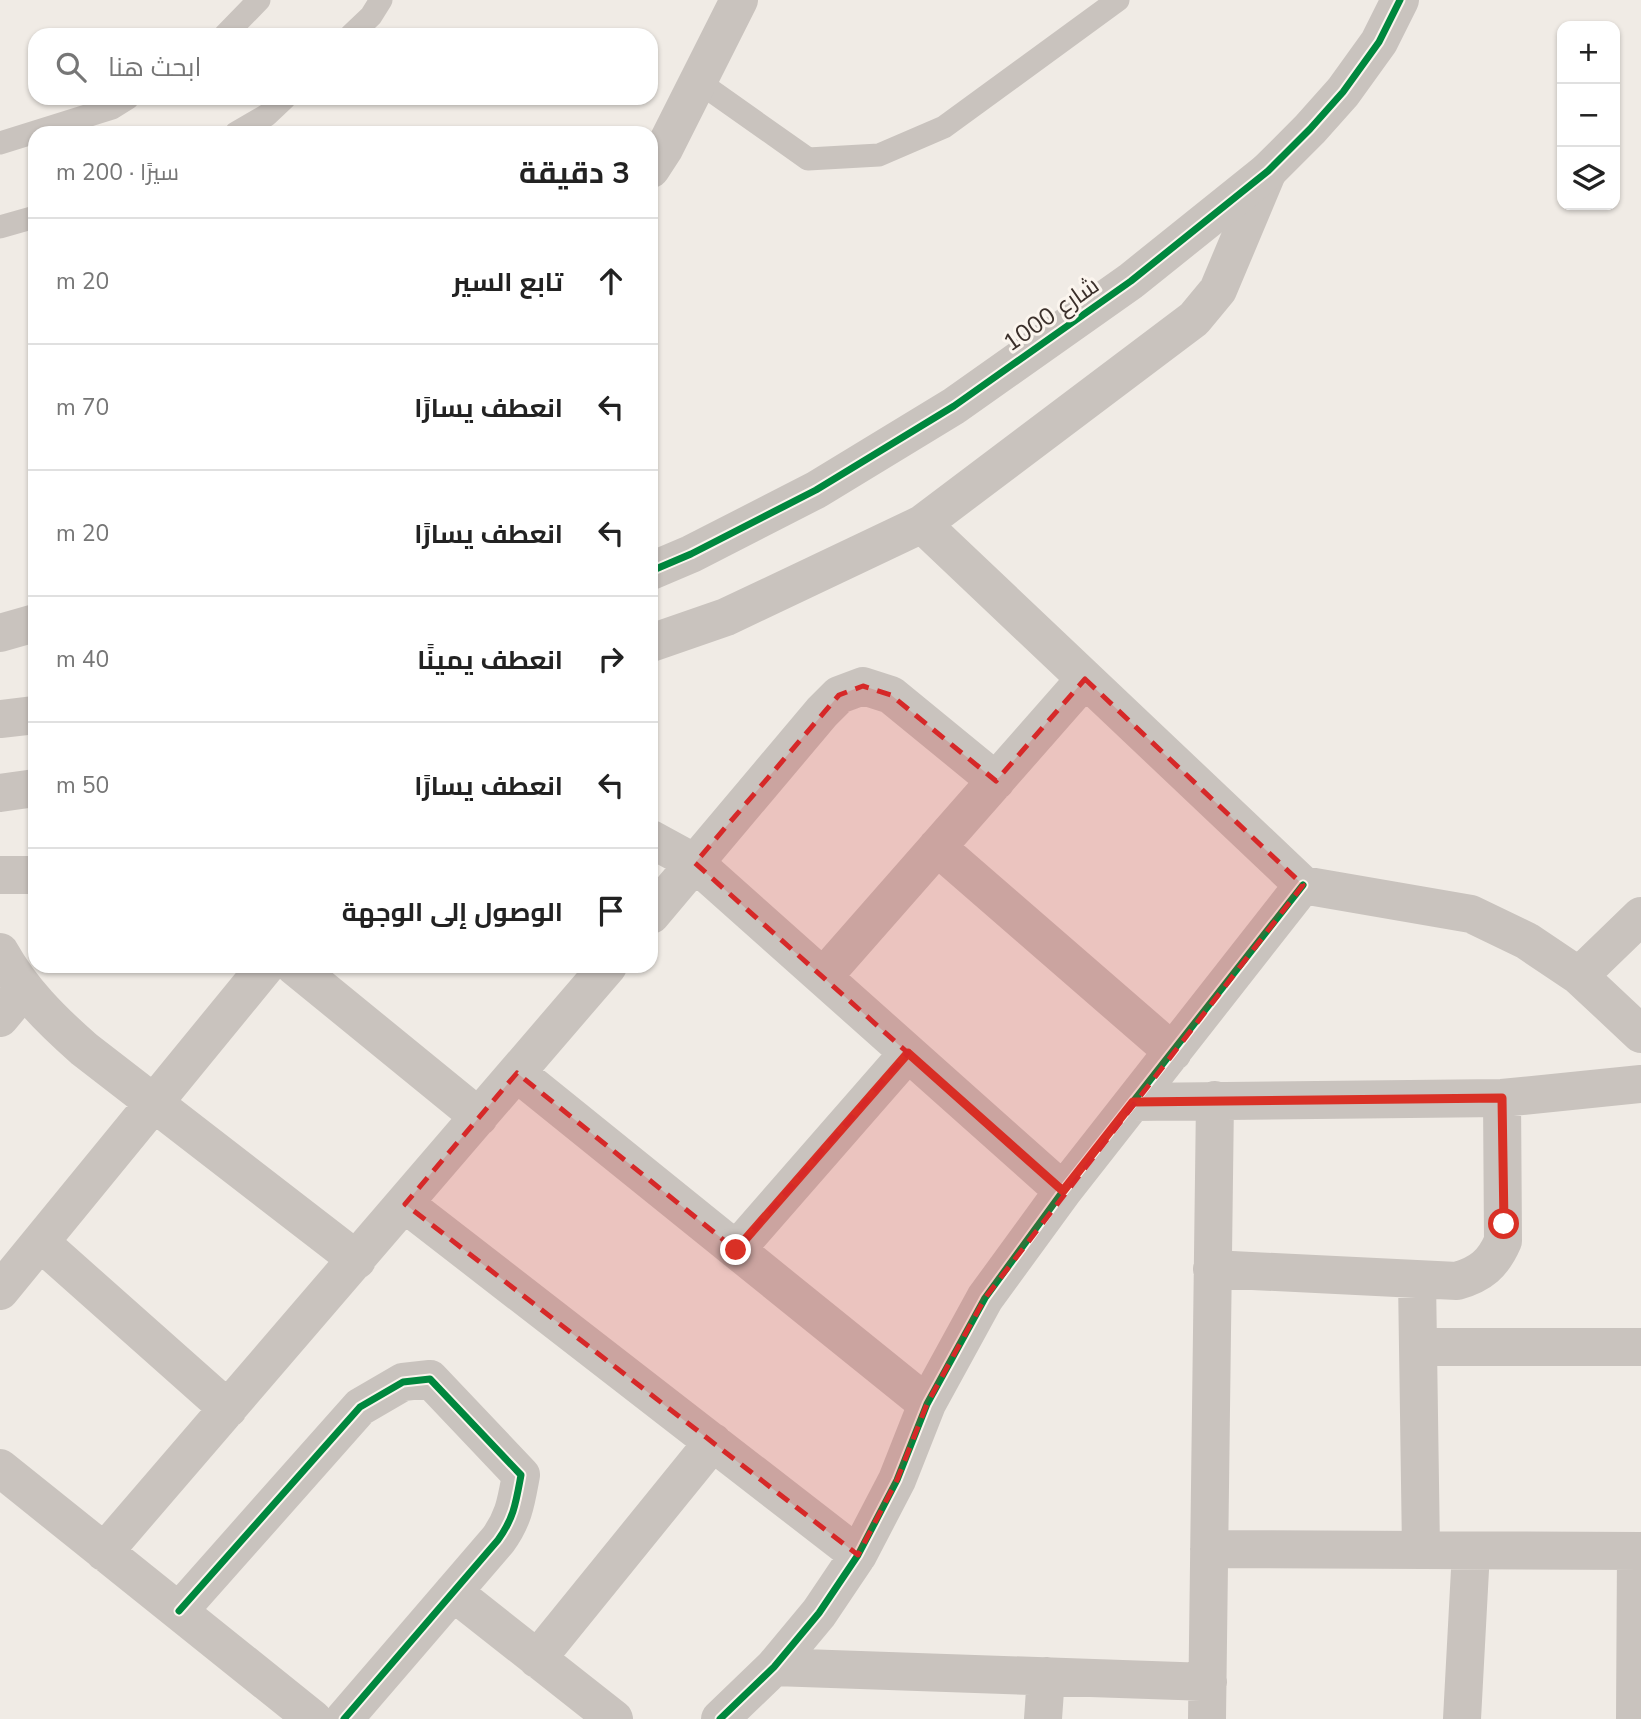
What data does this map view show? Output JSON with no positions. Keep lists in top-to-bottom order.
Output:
{
  "streets": {
    "street": ["شارع 1000"]
  },
  "page": {
    "map_buttons": ["+", "−"],
    "search": "ابحث هنا",
    "heading": ["3 دقيقة", "سيرًا · 200 m"],
    "list": [
      ["تابع السير", "20 m"],
      ["انعطف يسارًا", "70 m"],
      ["انعطف يسارًا", "20 m"],
      ["انعطف يمينًا", "40 m"],
      ["انعطف يسارًا", "50 m"],
      "الوصول إلى الوجهة"
    ]
  }
}
